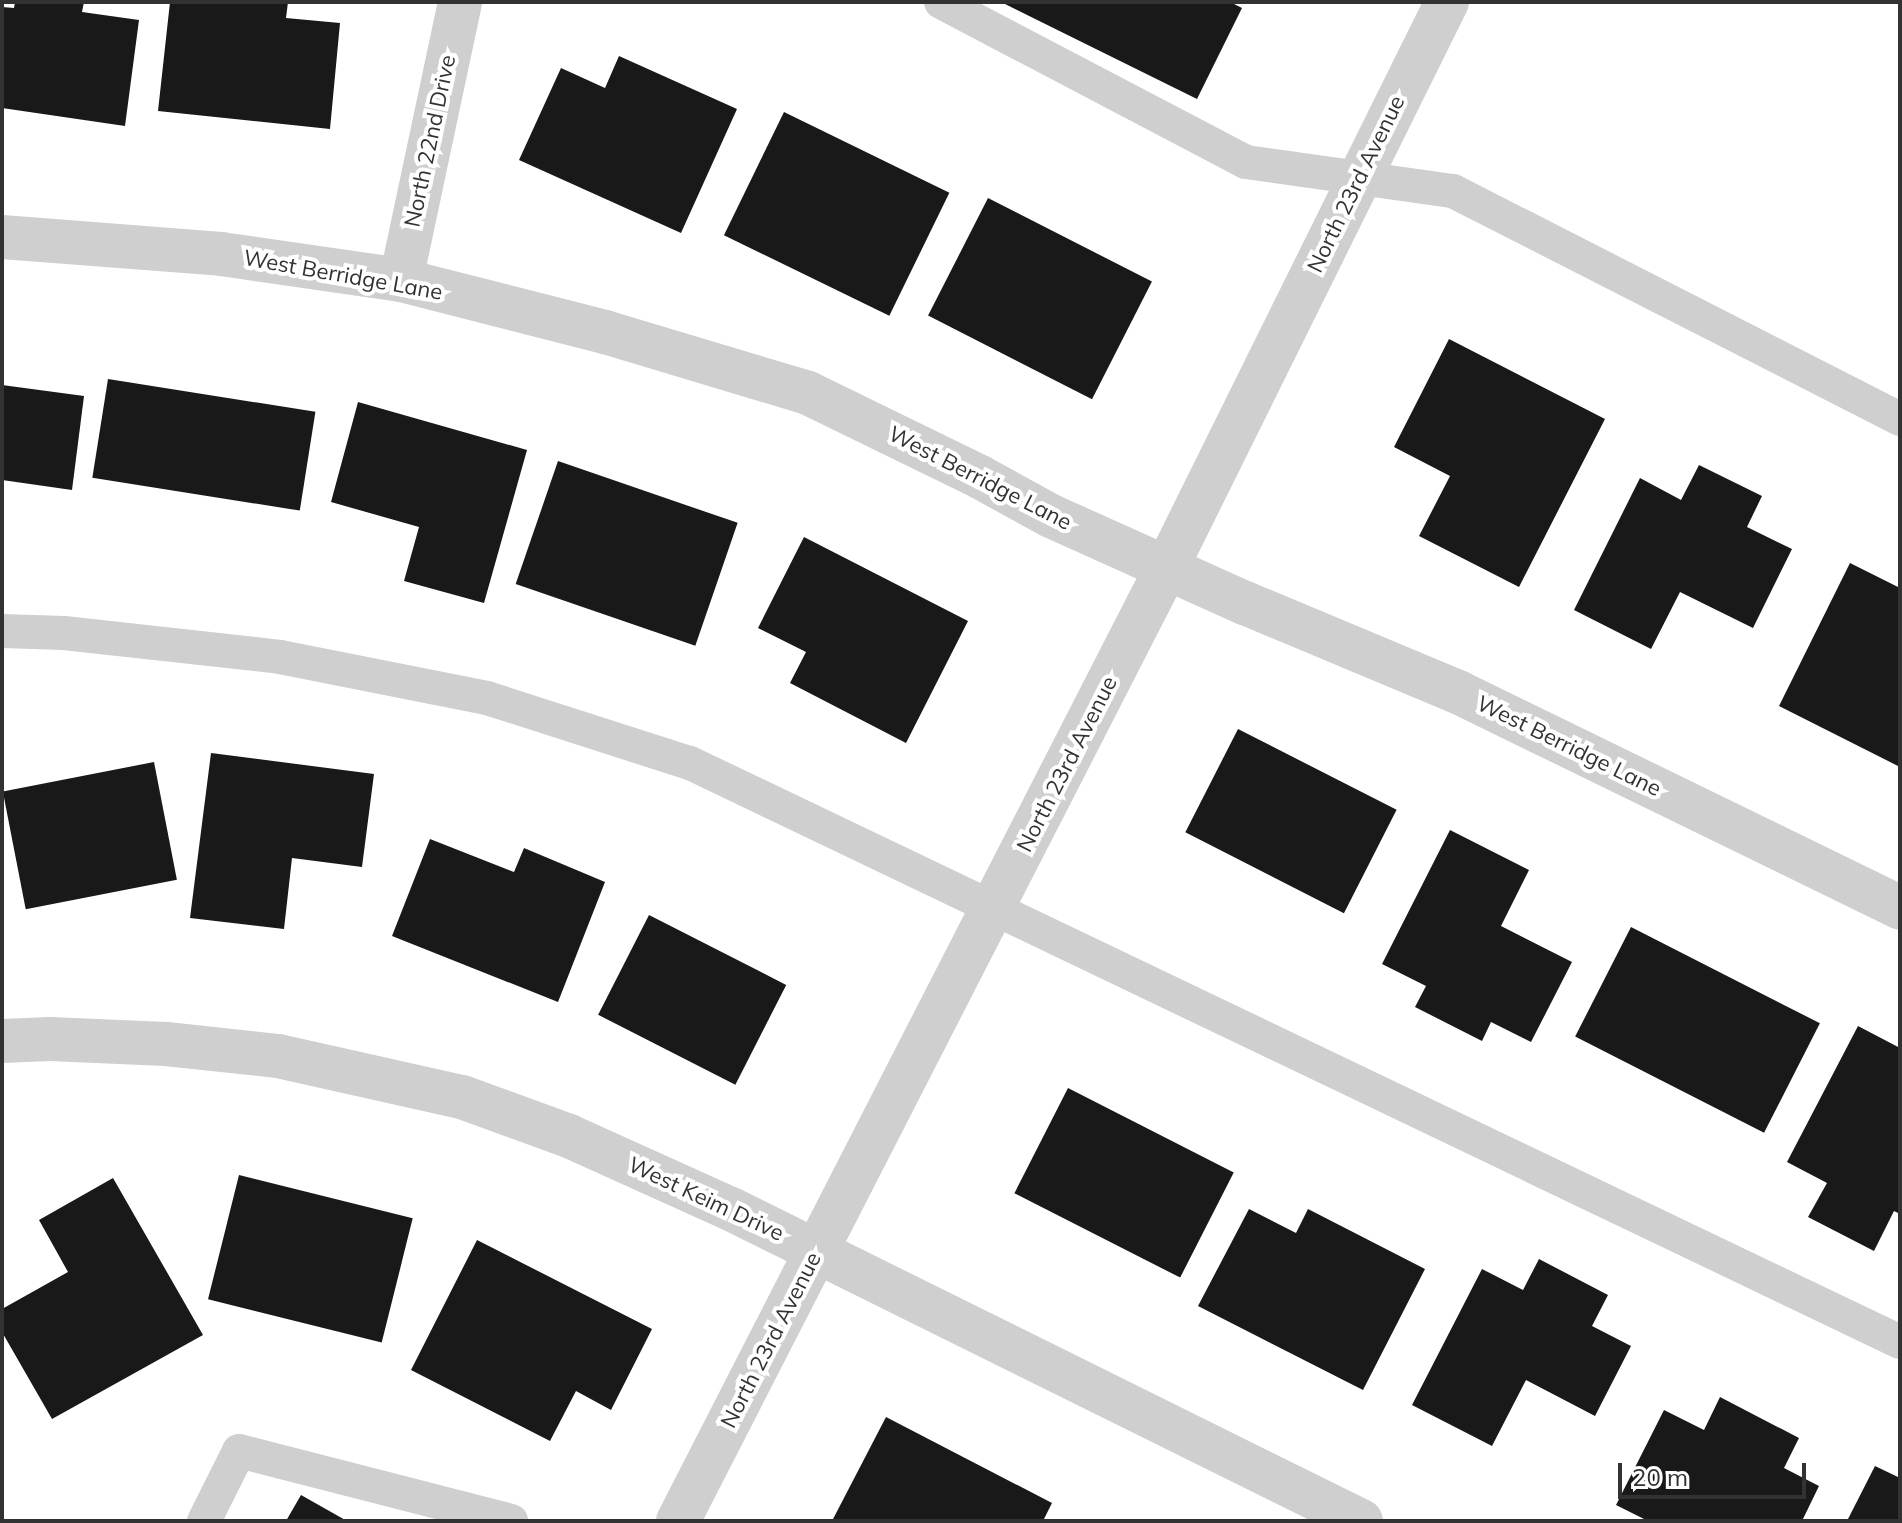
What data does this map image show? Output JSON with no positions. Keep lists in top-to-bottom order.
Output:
{
  "streets": {
    "street": [
      "North 22nd Drive",
      "North 23rd Avenue",
      "West Berridge Lane",
      "West Keim Drive"
    ]
  },
  "crossings": [
    ["North 22nd Drive", "West Berridge Lane"],
    ["North 23rd Avenue", "West Berridge Lane"],
    ["North 23rd Avenue", "West Keim Drive"]
  ],
  "scale_bar": "20 m"
}
